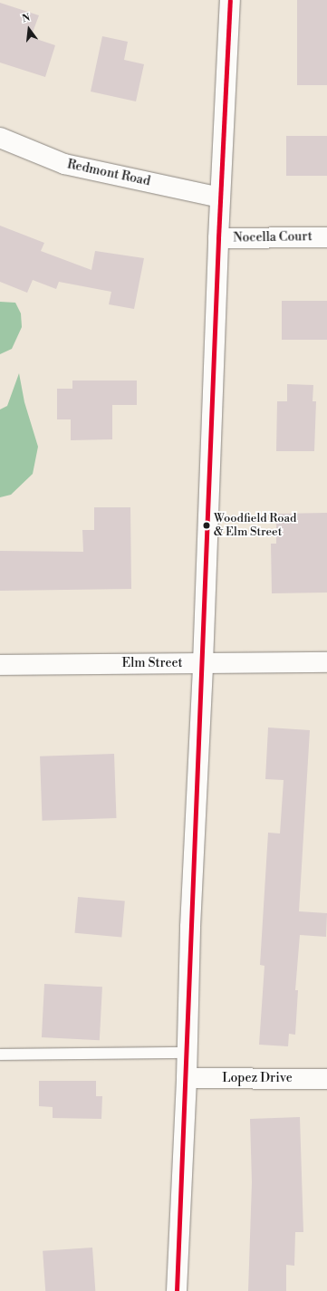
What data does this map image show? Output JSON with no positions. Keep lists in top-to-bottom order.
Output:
{
  "streets": {
    "main road": [
      "Redmont Road",
      "Nocella Court",
      "Elm Street",
      "Lopez Drive"
    ]
  },
  "places": ["Woodfield Road & Elm Street"],
  "north": "top"
}
